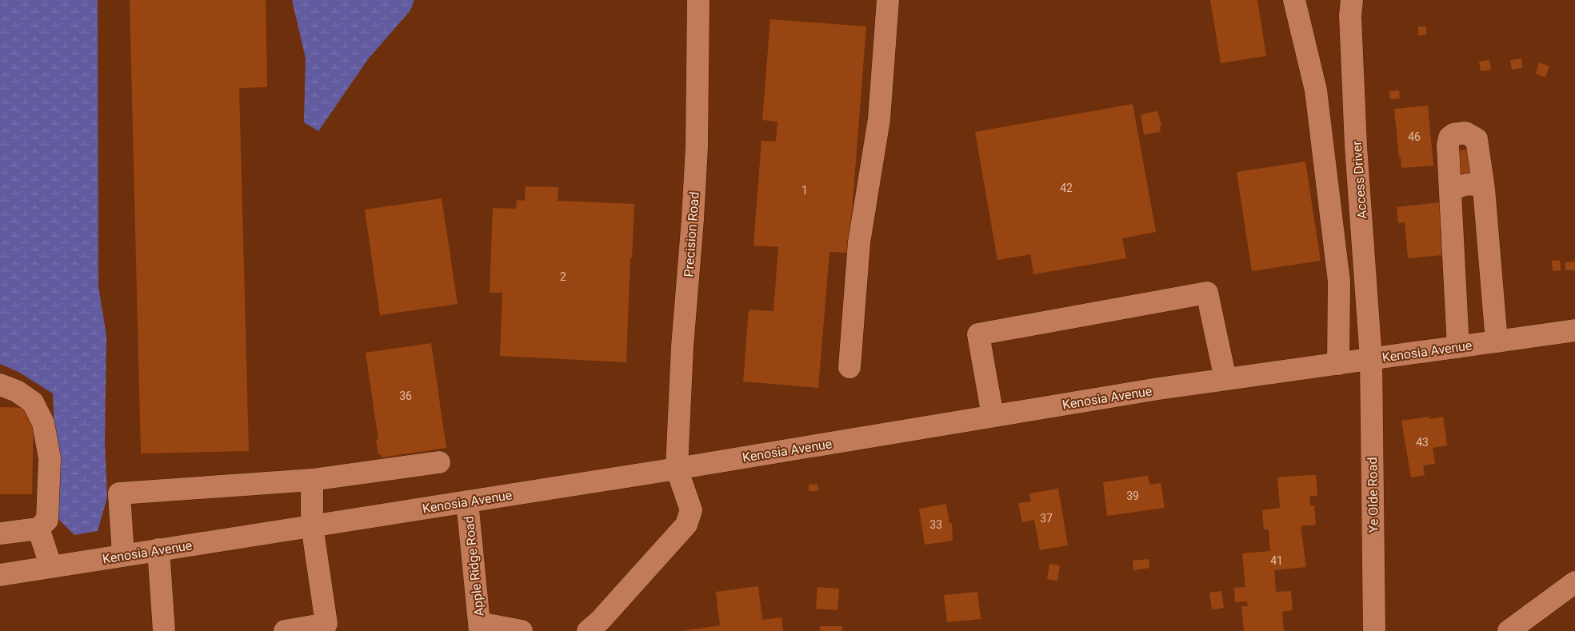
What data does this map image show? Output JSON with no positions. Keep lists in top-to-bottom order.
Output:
{
  "streets": {
    "street": [
      "Access Driver",
      "Precision Road",
      "Kenosia Avenue",
      "Ye Olde Road",
      "Apple Ridge Road"
    ]
  },
  "crossings": [
    ["Access Driver", "Kenosia Avenue"],
    ["Access Driver", "Ye Olde Road"],
    ["Precision Road", "Kenosia Avenue"],
    ["Kenosia Avenue", "Ye Olde Road"],
    ["Kenosia Avenue", "Apple Ridge Road"]
  ],
  "house_numbers": [
    "46",
    "42",
    "1",
    "2",
    "36",
    "43",
    "39",
    "37",
    "33",
    "41"
  ]
}
